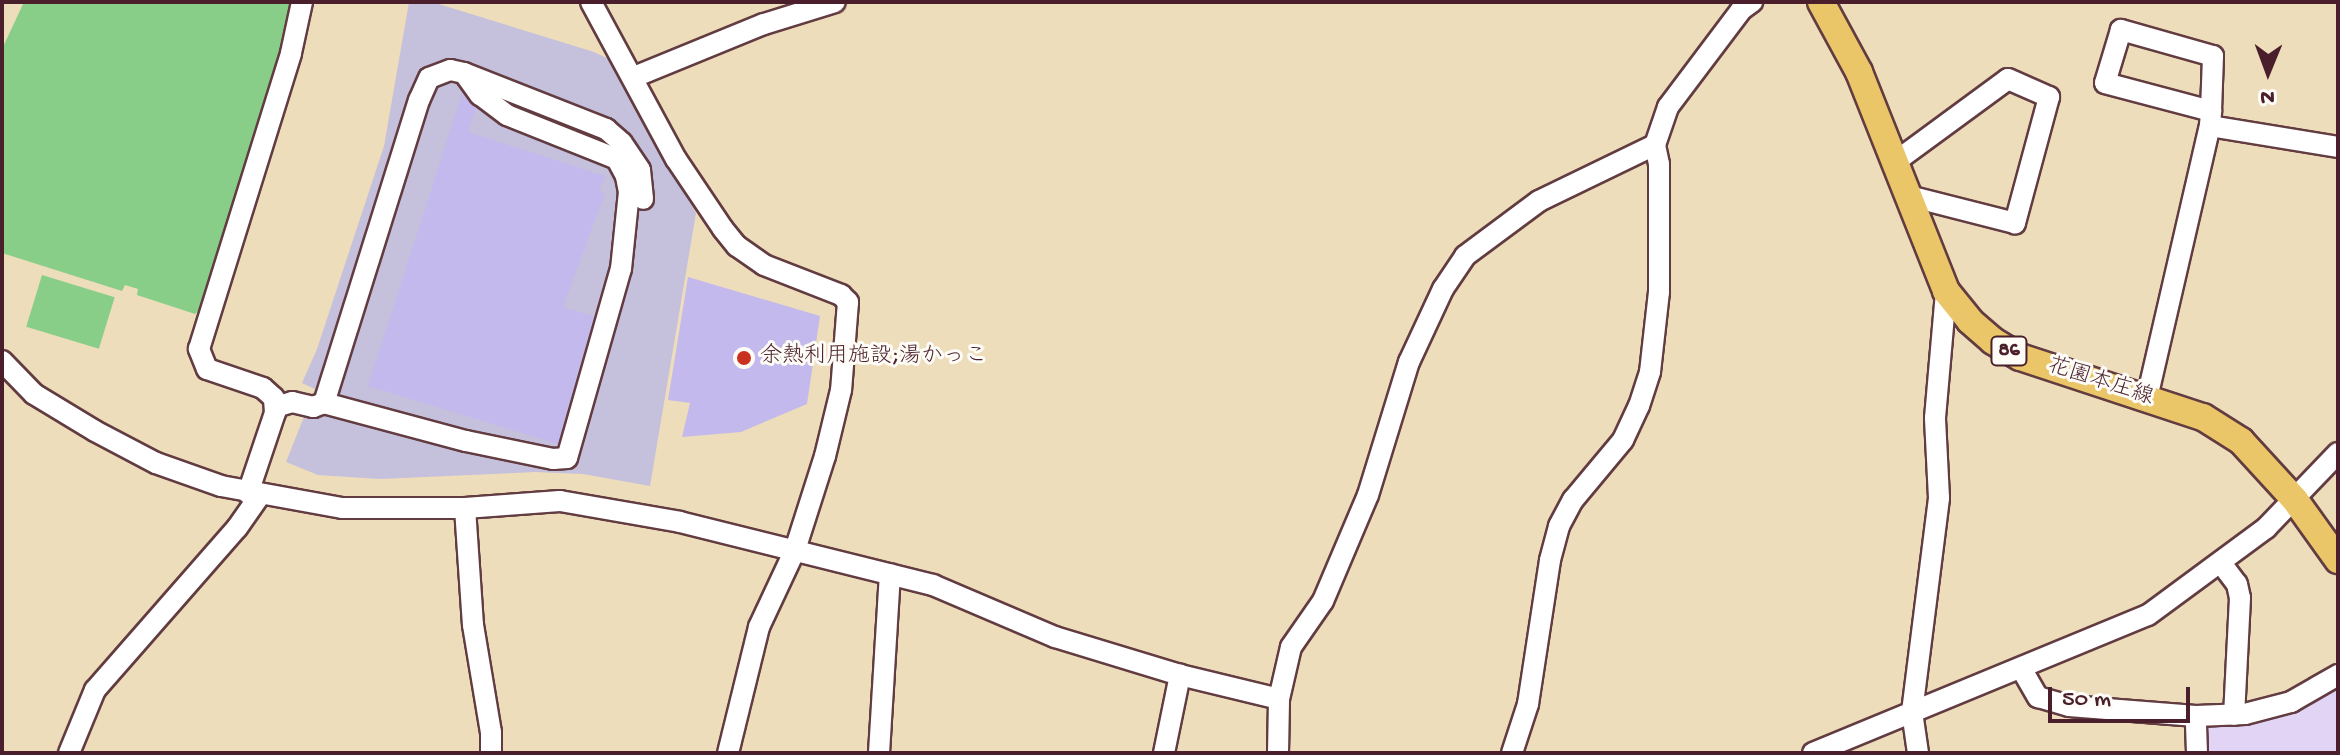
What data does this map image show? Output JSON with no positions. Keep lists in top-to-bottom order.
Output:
{
  "streets": {
    "main road": ["86", "花園本庄線"]
  },
  "places": ["余熱利用施設;湯かっこ"],
  "scale_bar": "50 m",
  "north": "bottom"
}
